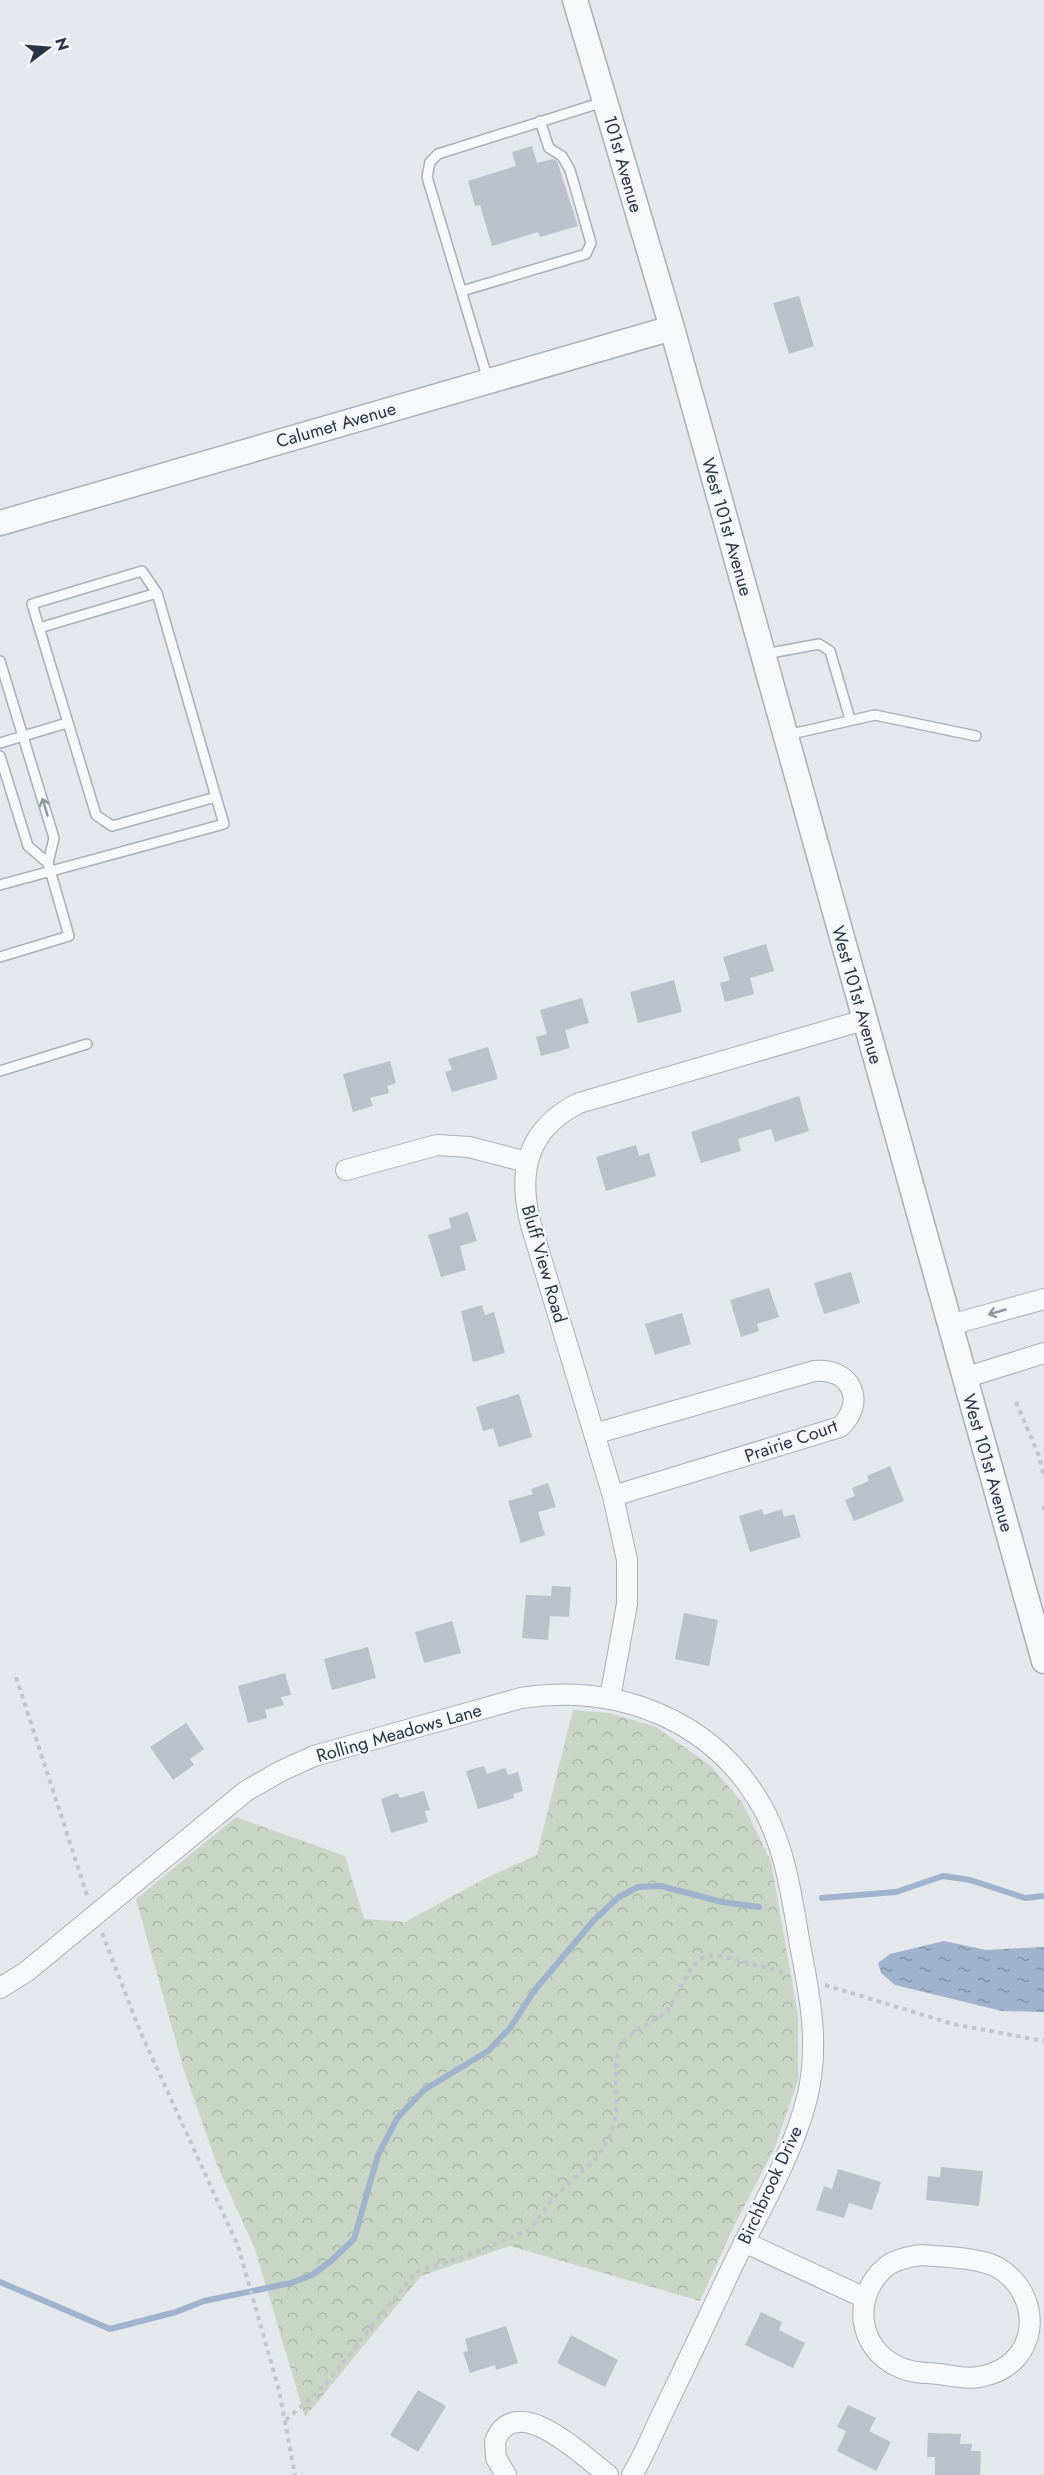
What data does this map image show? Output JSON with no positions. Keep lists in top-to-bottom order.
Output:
{
  "streets": {
    "street": [
      "101st Avenue",
      "Calumet Avenue",
      "West 101st Avenue",
      "Bluff View Road",
      "Prairie Court",
      "Rolling Meadows Lane",
      "Birchbrook Drive"
    ]
  },
  "crossings": [
    ["101st Avenue", "Calumet Avenue"],
    ["101st Avenue", "West 101st Avenue"],
    ["Calumet Avenue", "West 101st Avenue"],
    ["West 101st Avenue", "Bluff View Road"],
    ["Bluff View Road", "Prairie Court"],
    ["Bluff View Road", "Rolling Meadows Lane"],
    ["Rolling Meadows Lane", "Birchbrook Drive"]
  ],
  "north": "right"
}
